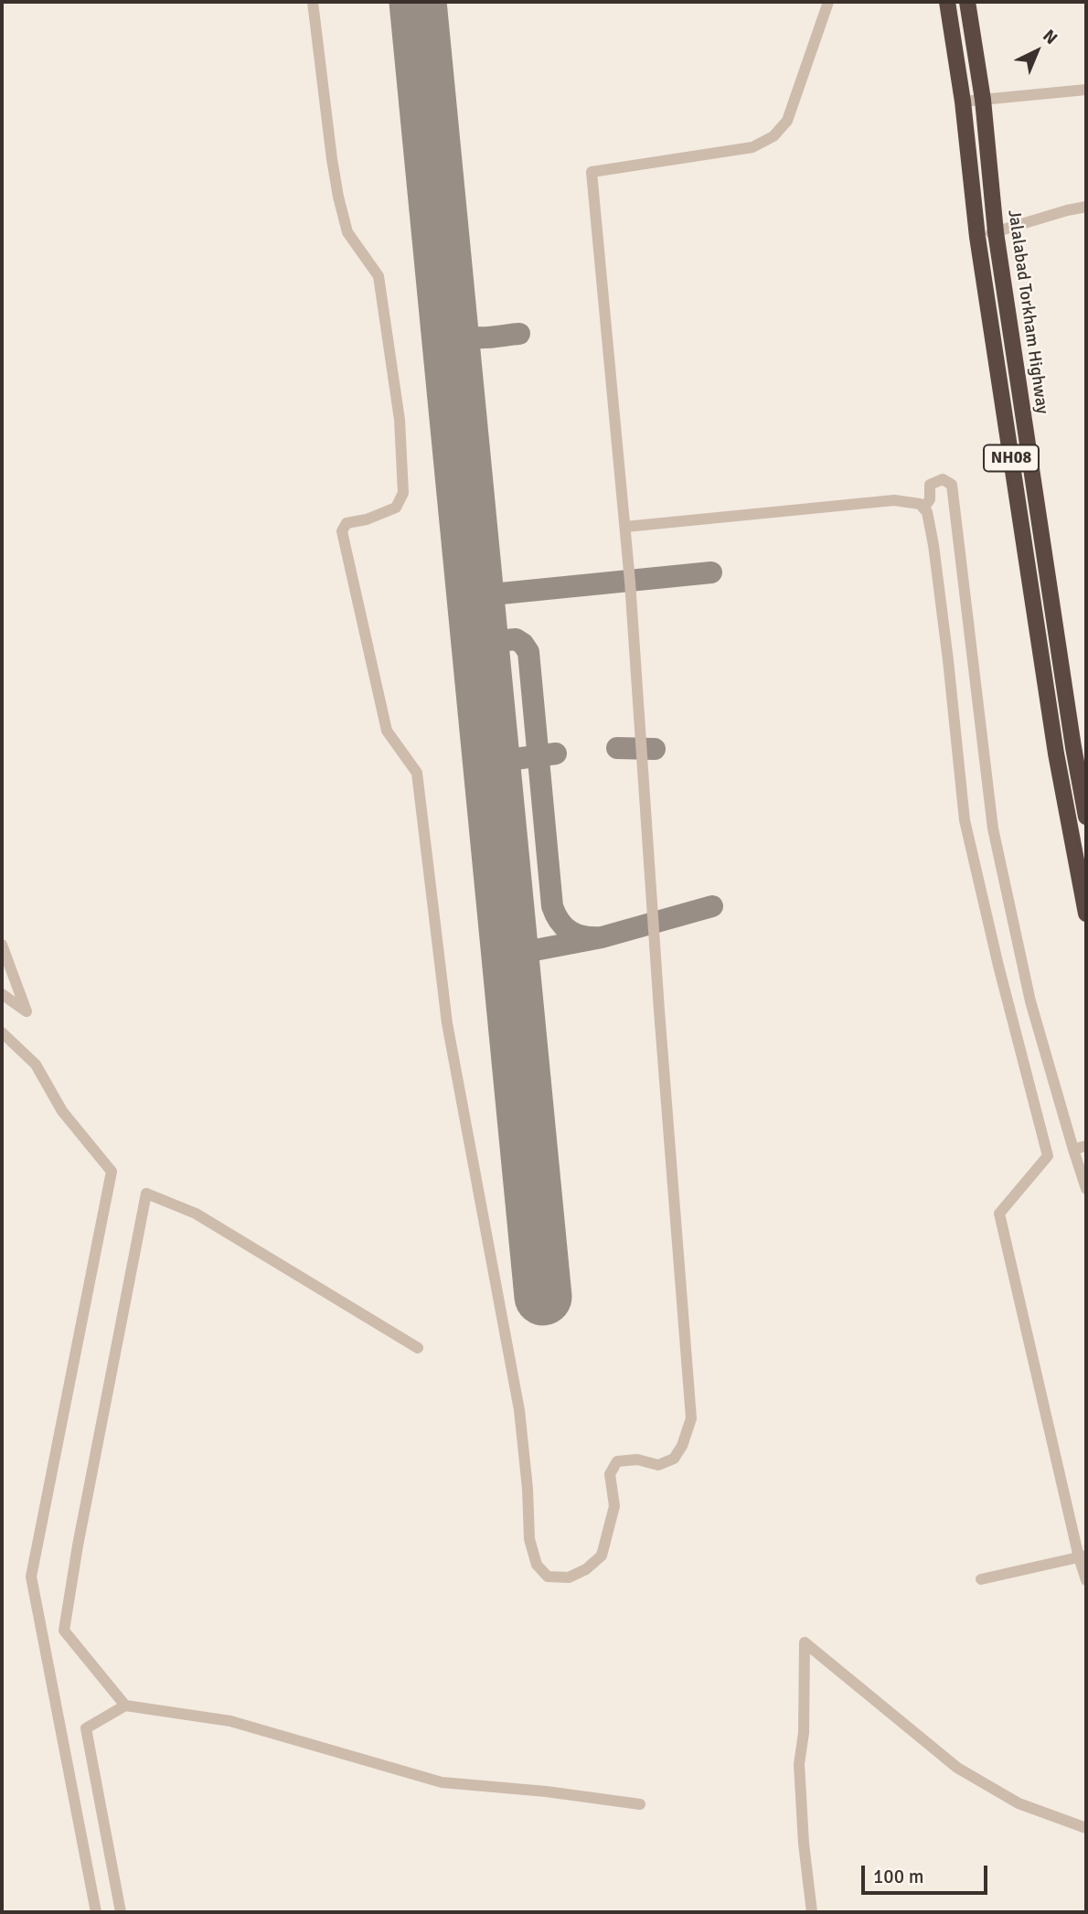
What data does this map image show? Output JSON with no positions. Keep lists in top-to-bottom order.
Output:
{
  "streets": {
    "highway": ["Jalalabad Torkham Highway", "NH08"]
  },
  "scale_bar": "100 m",
  "north": "top right"
}
